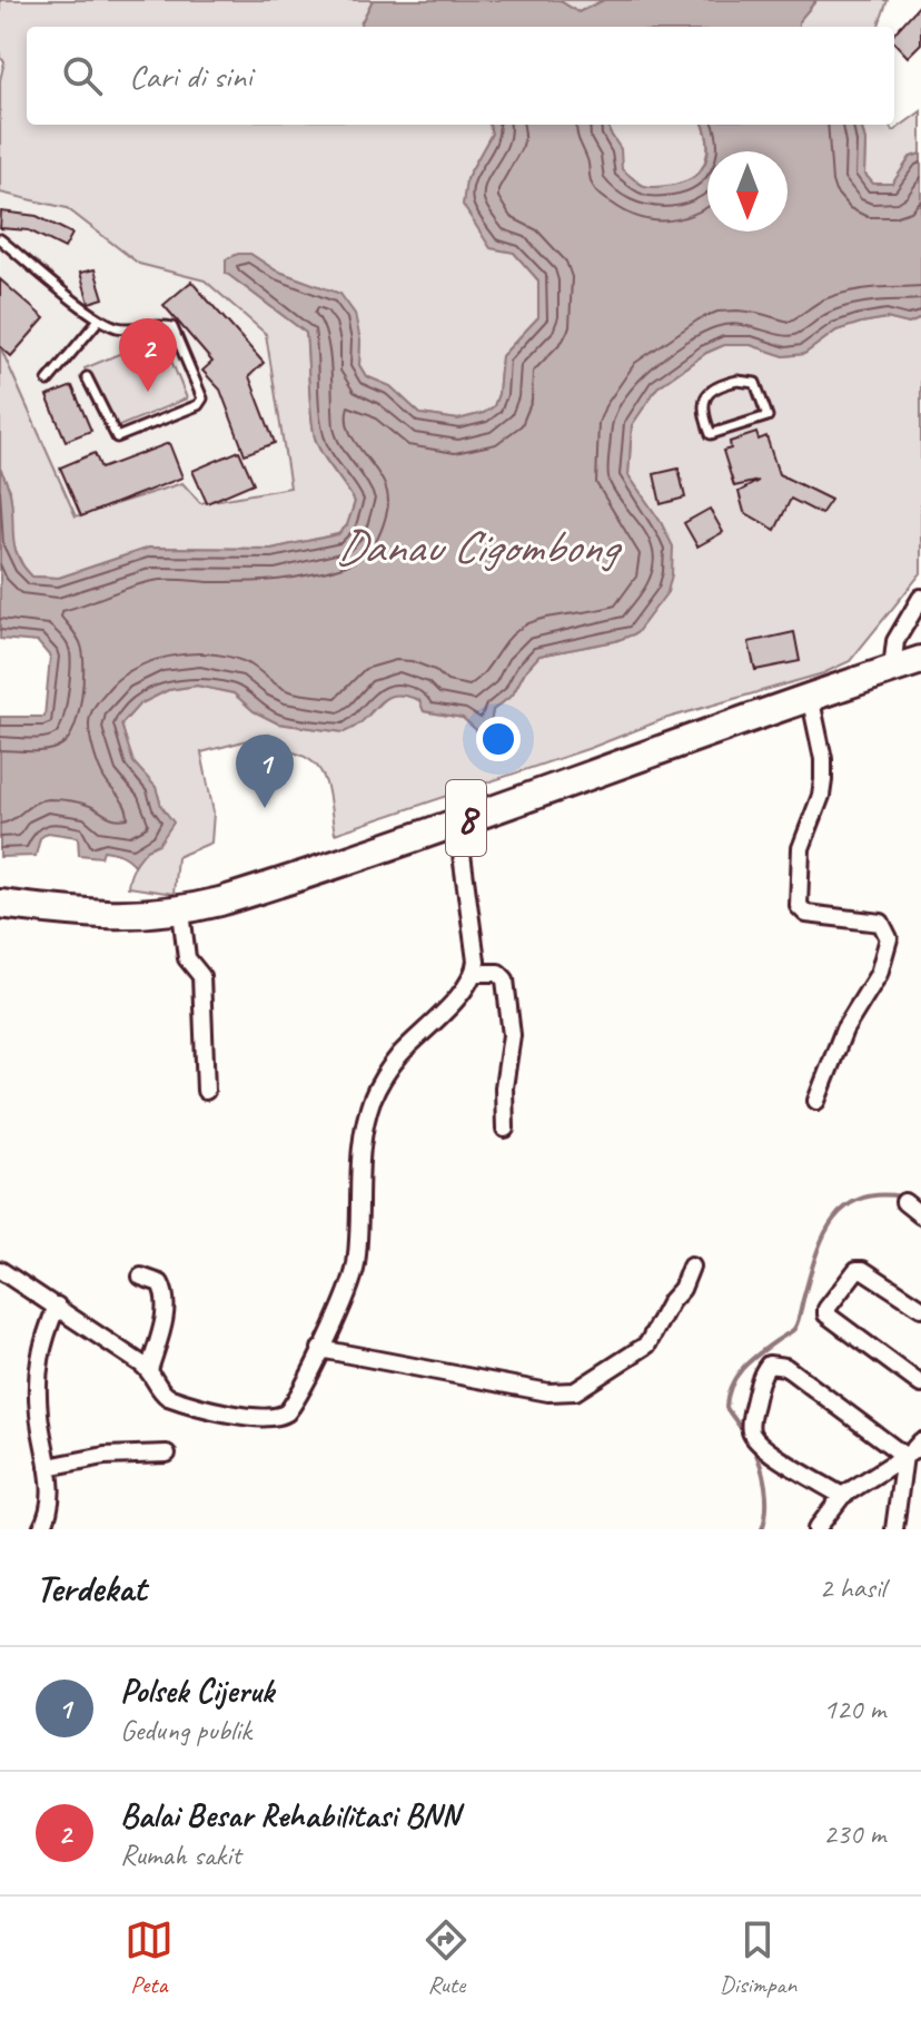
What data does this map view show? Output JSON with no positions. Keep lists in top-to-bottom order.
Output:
{
  "streets": {
    "highway": ["8"]
  },
  "water": ["Danau Cigombong"],
  "north": "bottom",
  "page": {
    "search": "Cari di sini",
    "pins": ["2", "1"],
    "heading": ["Terdekat", "2 hasil"],
    "list": [
      {
        "mark": "1",
        "name": "Polsek Cijeruk",
        "note": "Gedung publik",
        "value": "120 m"
      },
      {
        "mark": "2",
        "name": "Balai Besar Rehabilitasi BNN",
        "note": "Rumah sakit",
        "value": "230 m"
      }
    ],
    "nav": ["Peta", "Rute", "Disimpan"]
  }
}
